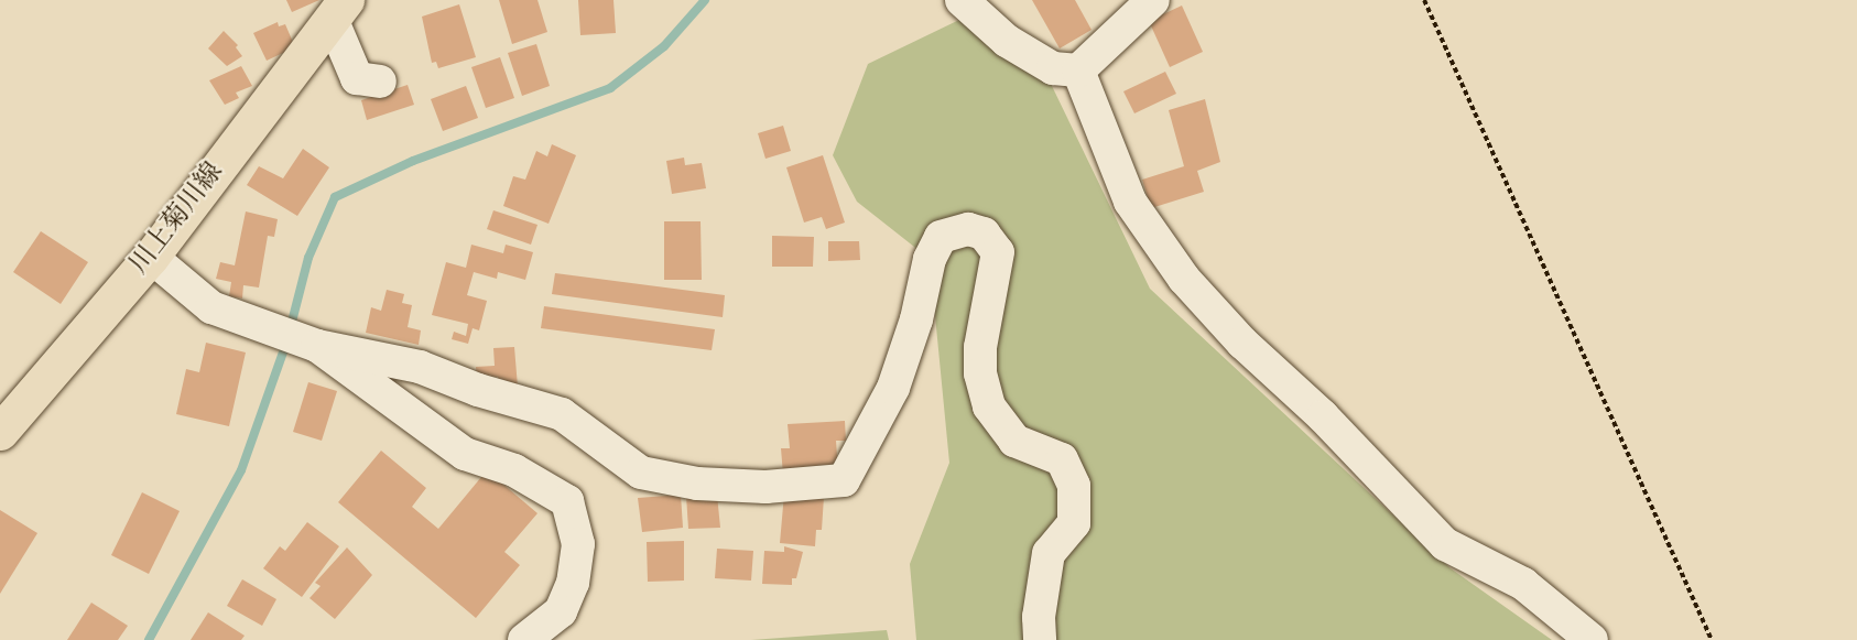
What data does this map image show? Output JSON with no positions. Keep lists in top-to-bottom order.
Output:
{
  "streets": {
    "main road": ["川上菊川線"]
  }
}
